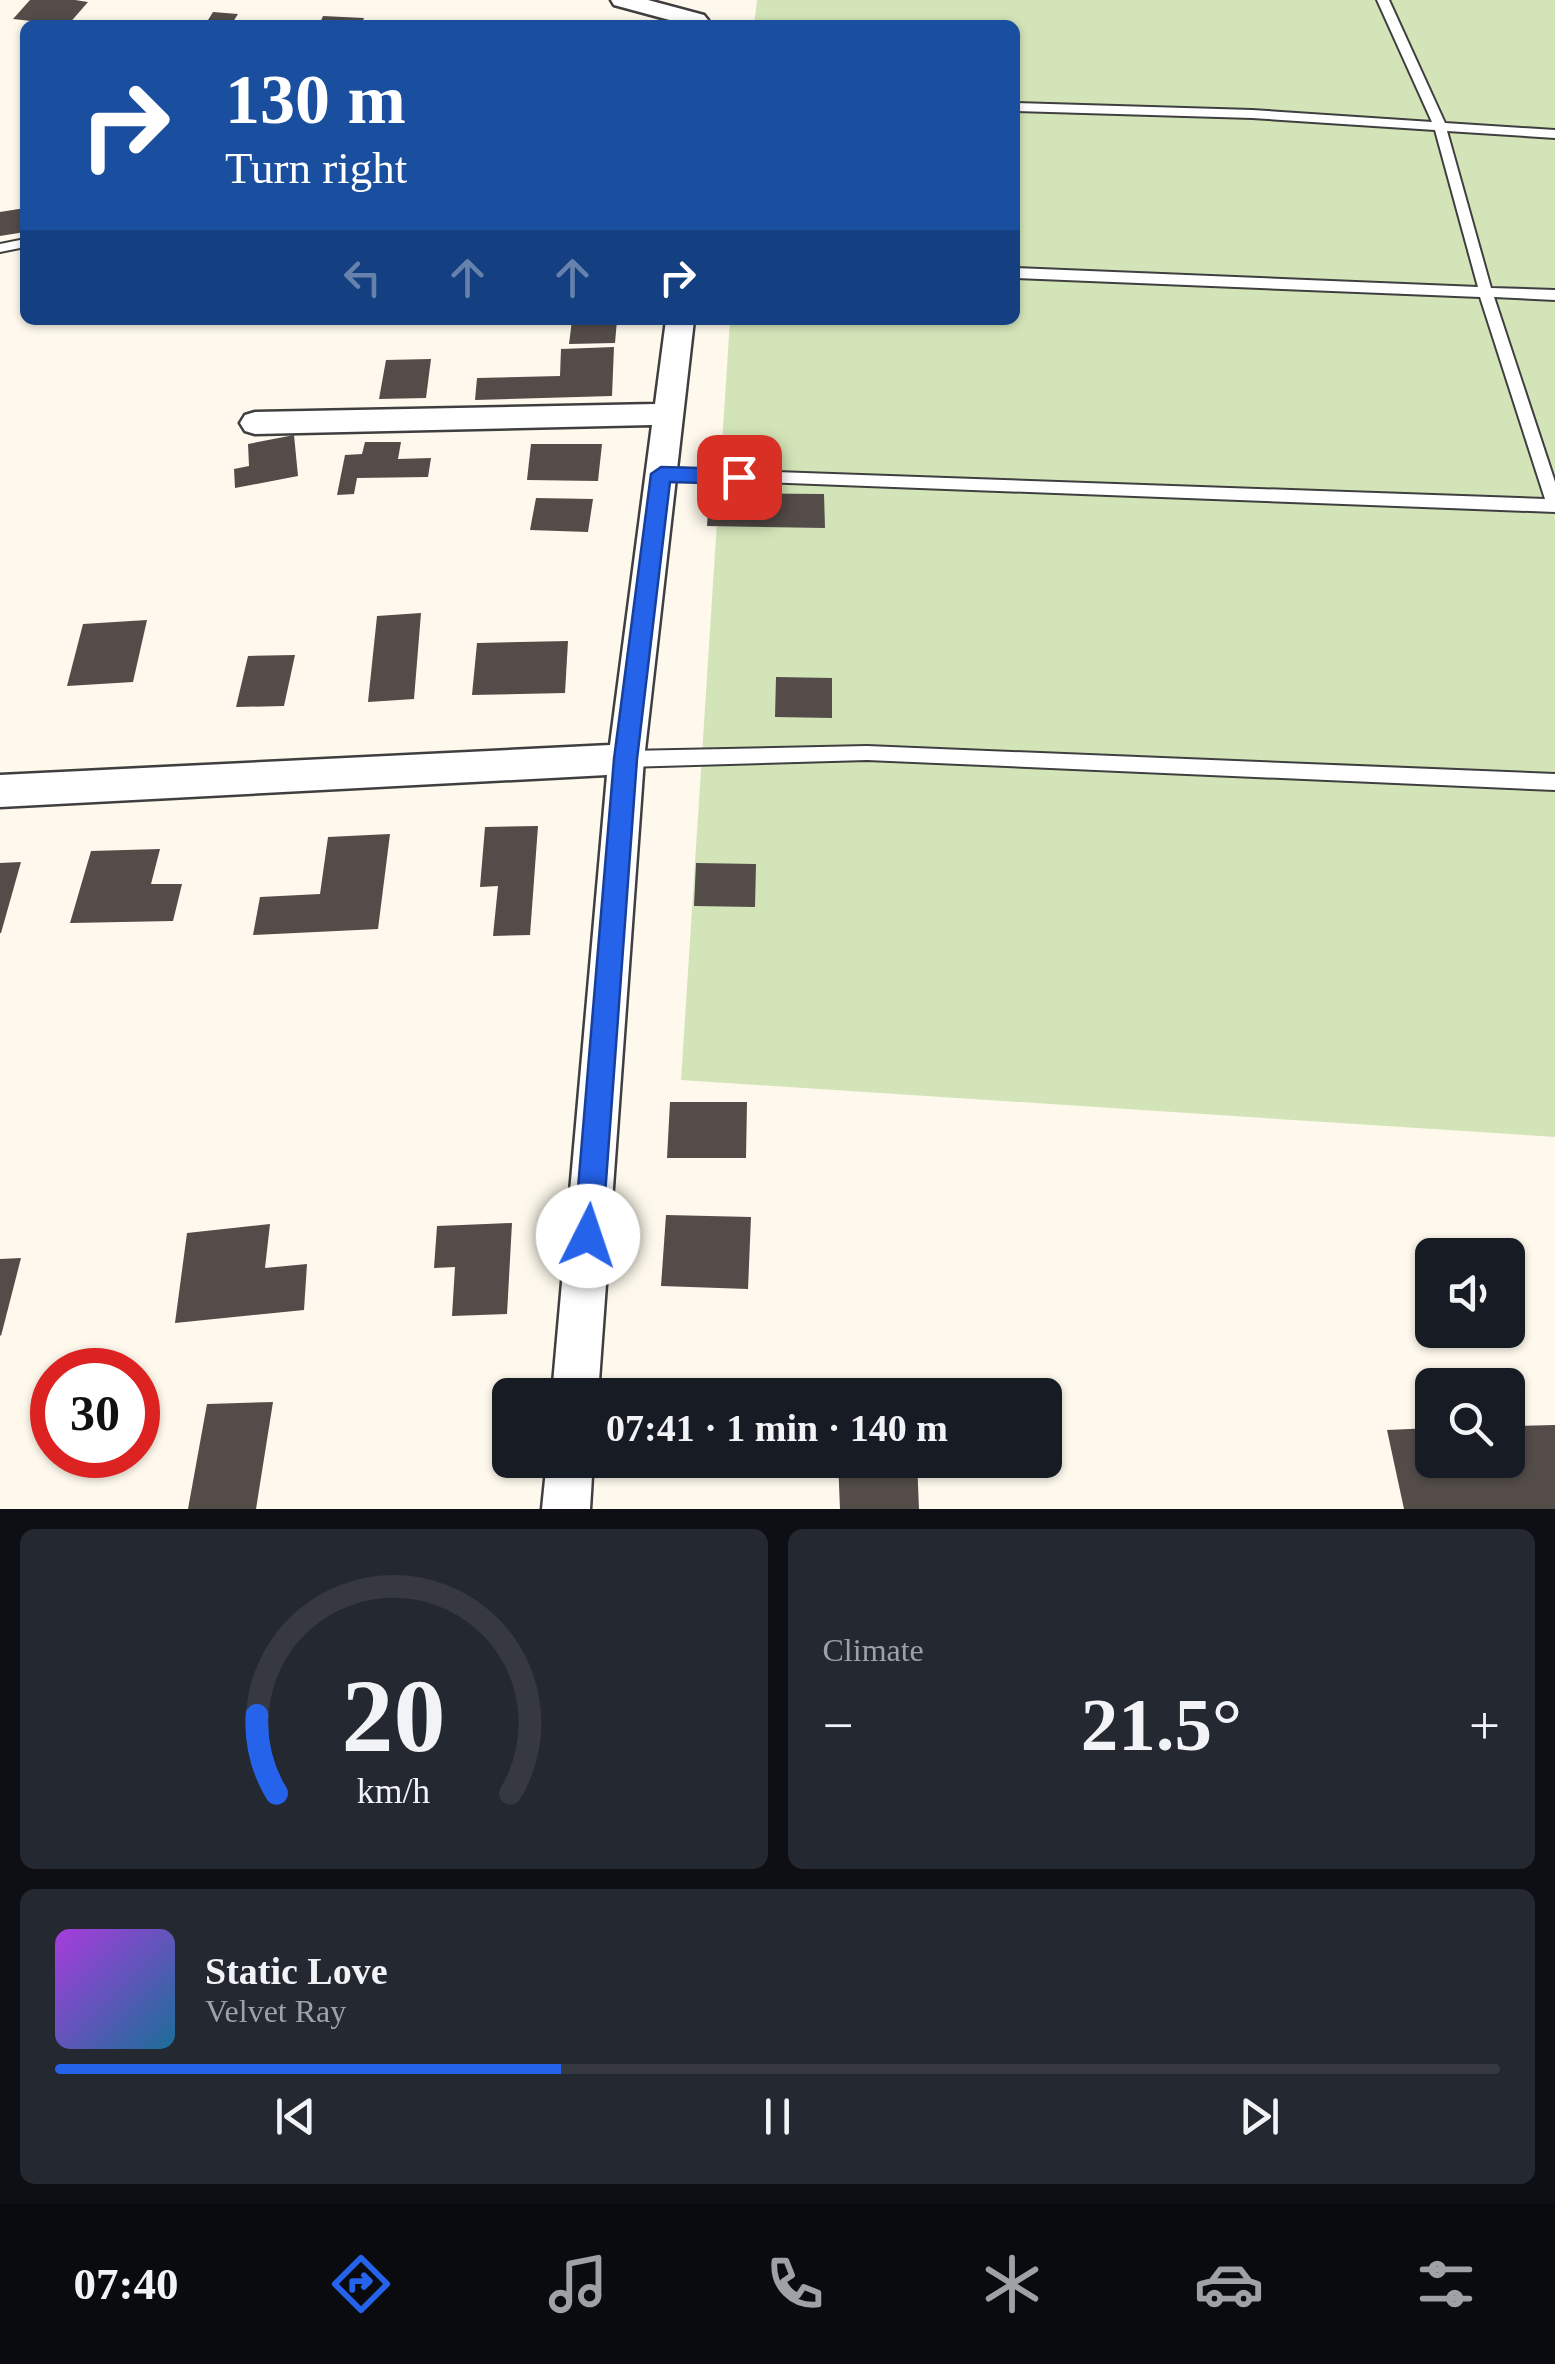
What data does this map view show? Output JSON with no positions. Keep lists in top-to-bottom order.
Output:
{
  "page": {
    "turn": ["130 m", "Turn right"],
    "limit": "30",
    "trip": "07:41 · 1 min · 140 m",
    "tile": "Climate",
    "heat": ["−", "21.5°", "+"],
    "song": ["Static Love", "Velvet Ray"],
    "tabs": "07:40",
    "gauge": ["20", "km/h"]
  }
}
